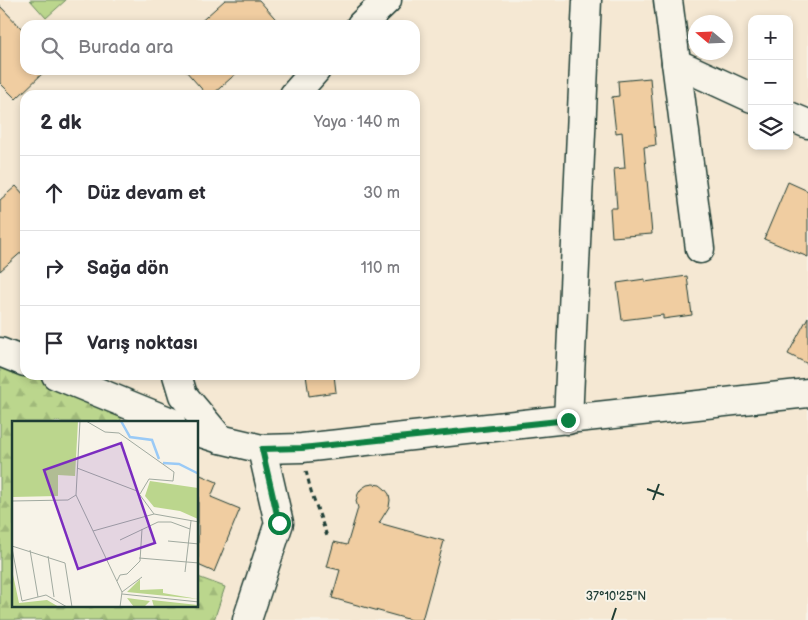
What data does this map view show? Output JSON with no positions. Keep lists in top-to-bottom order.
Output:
{
  "north": "left",
  "page": {
    "map_buttons": ["+", "−"],
    "search": "Burada ara",
    "heading": ["2 dk", "Yaya · 140 m"],
    "list": [
      ["Düz devam et", "30 m"],
      ["Sağa dön", "110 m"],
      "Varış noktası"
    ]
  },
  "coordinates": ["37°10'25\"N"]
}
